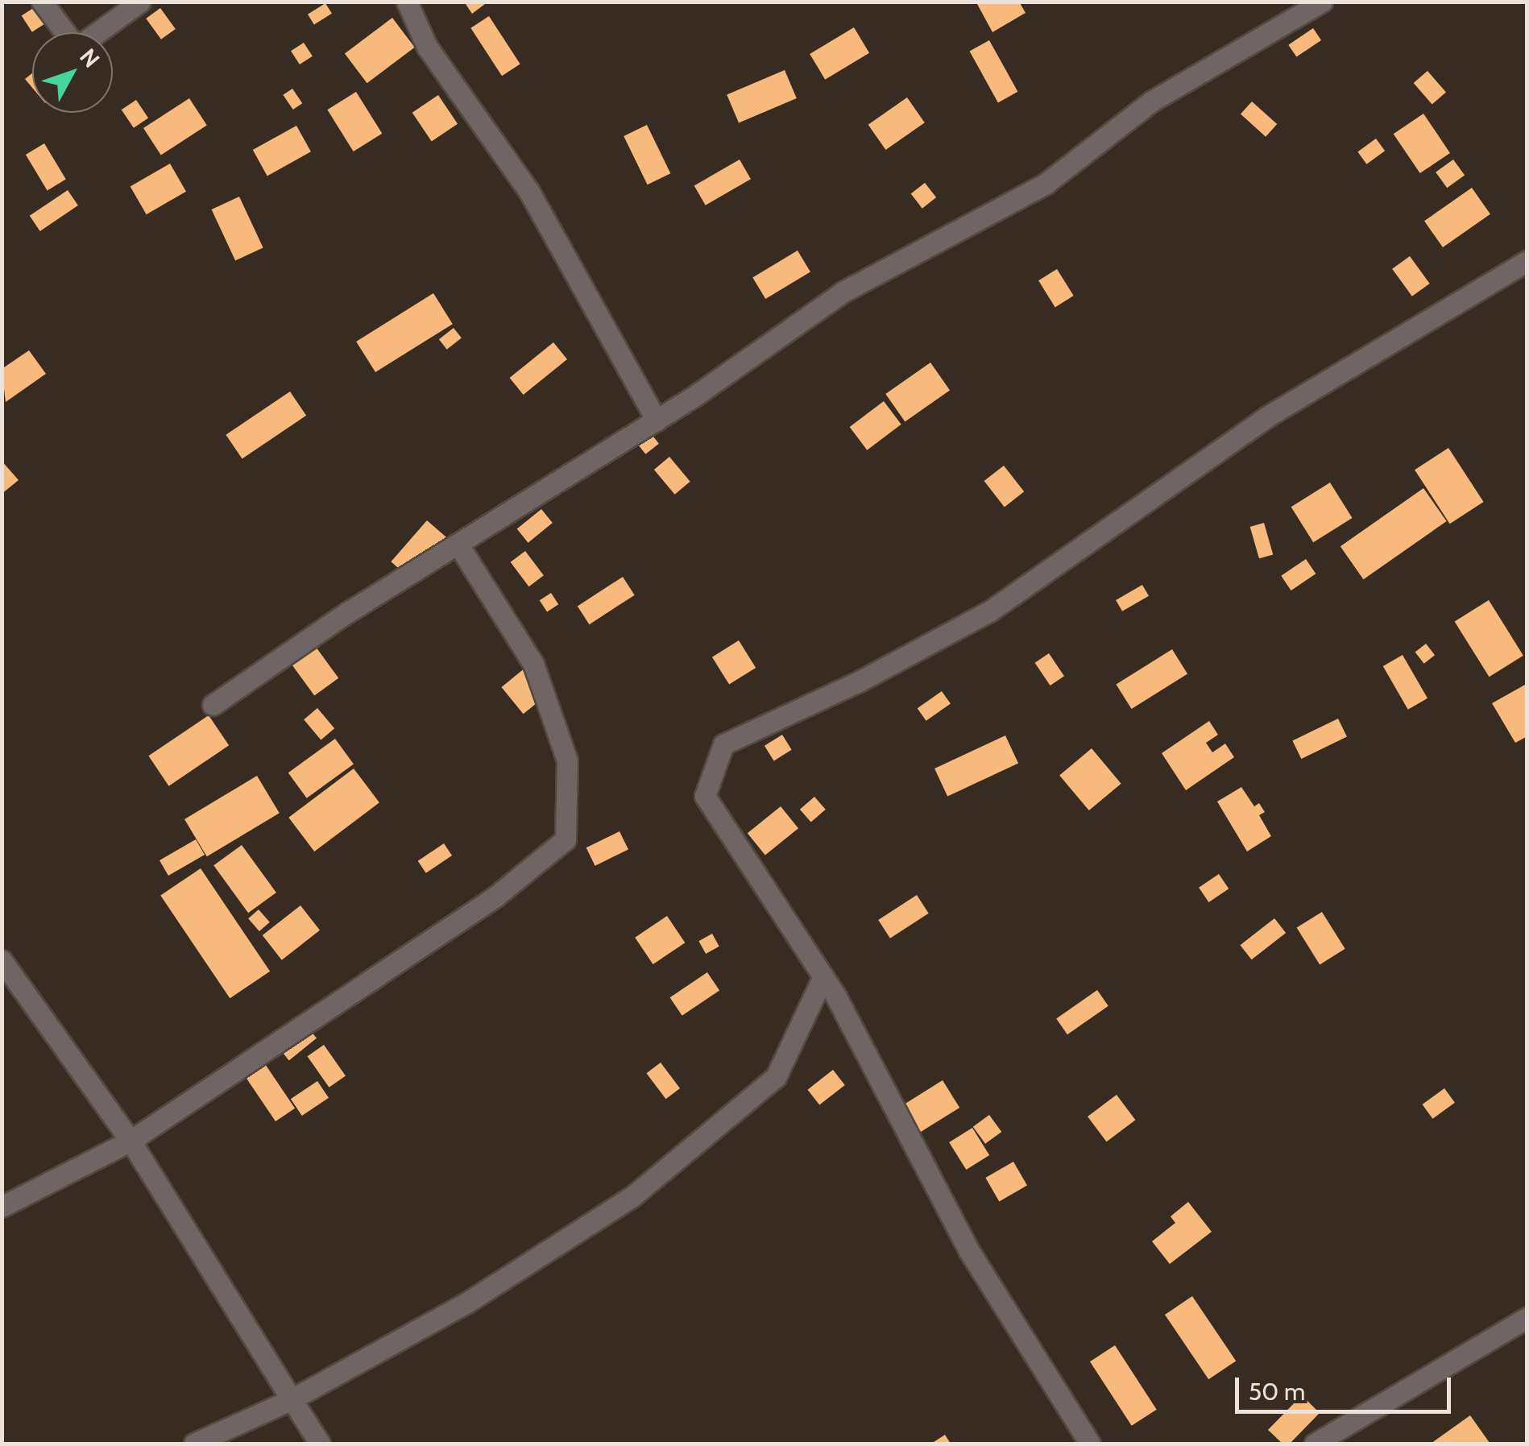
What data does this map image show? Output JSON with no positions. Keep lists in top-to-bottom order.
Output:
{
  "scale_bar": "50 m",
  "north": "top right"
}
